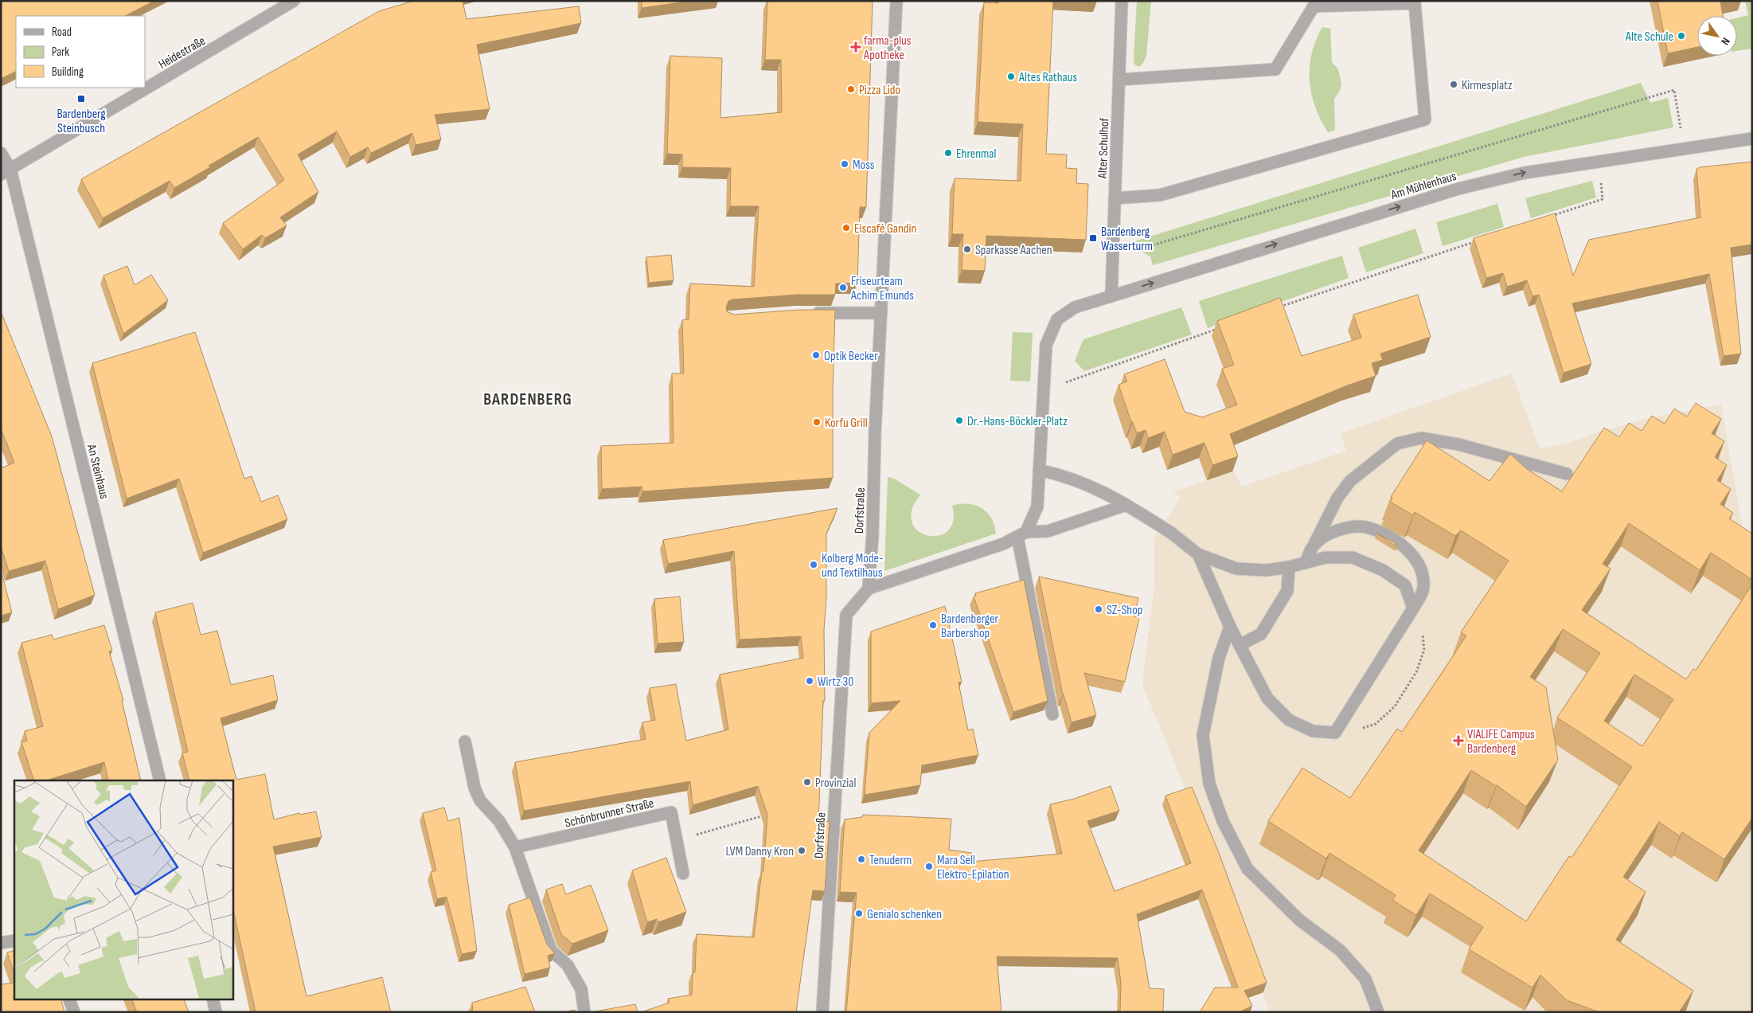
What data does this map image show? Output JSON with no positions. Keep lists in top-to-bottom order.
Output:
{
  "streets": {
    "street": [
      "Heidestraße",
      "Alter Schulhof",
      "Am Mühlenhaus",
      "An Steinhaus",
      "Dorfstraße",
      "Schönbrunner Straße"
    ]
  },
  "crossings": [
    ["Heidestraße", "An Steinhaus"],
    ["Alter Schulhof", "Am Mühlenhaus"]
  ],
  "one_way": ["Am Mühlenhaus"],
  "districts": ["BARDENBERG"],
  "places": {
    "other": [
      "Alte Schule",
      "Altes Rathaus",
      "Kirmesplatz",
      "Pizza Lido",
      "Ehrenmal",
      "Moss",
      "Eiscafé Gandin",
      "Sparkasse Aachen",
      "Friseurteam Achim Emunds",
      "Optik Becker",
      "Dr.-Hans-Böckler-Platz",
      "Korfu Grill",
      "Kolberg Mode- und Textilhaus",
      "SZ-Shop",
      "Bardenberger Barbershop",
      "Wirtz 30",
      "Provinzial",
      "LVM Danny Kron",
      "Tenuderm",
      "Mara Sell Elektro-Epilation",
      "Genialo schenken"
    ],
    "health": ["farma-plus Apotheke", "VIALIFE Campus Bardenberg"],
    "transit": ["Bardenberg Steinbusch", "Bardenberg Wasserturm"]
  },
  "legend": ["Road", "Park", "Building"],
  "north": "bottom right"
}
